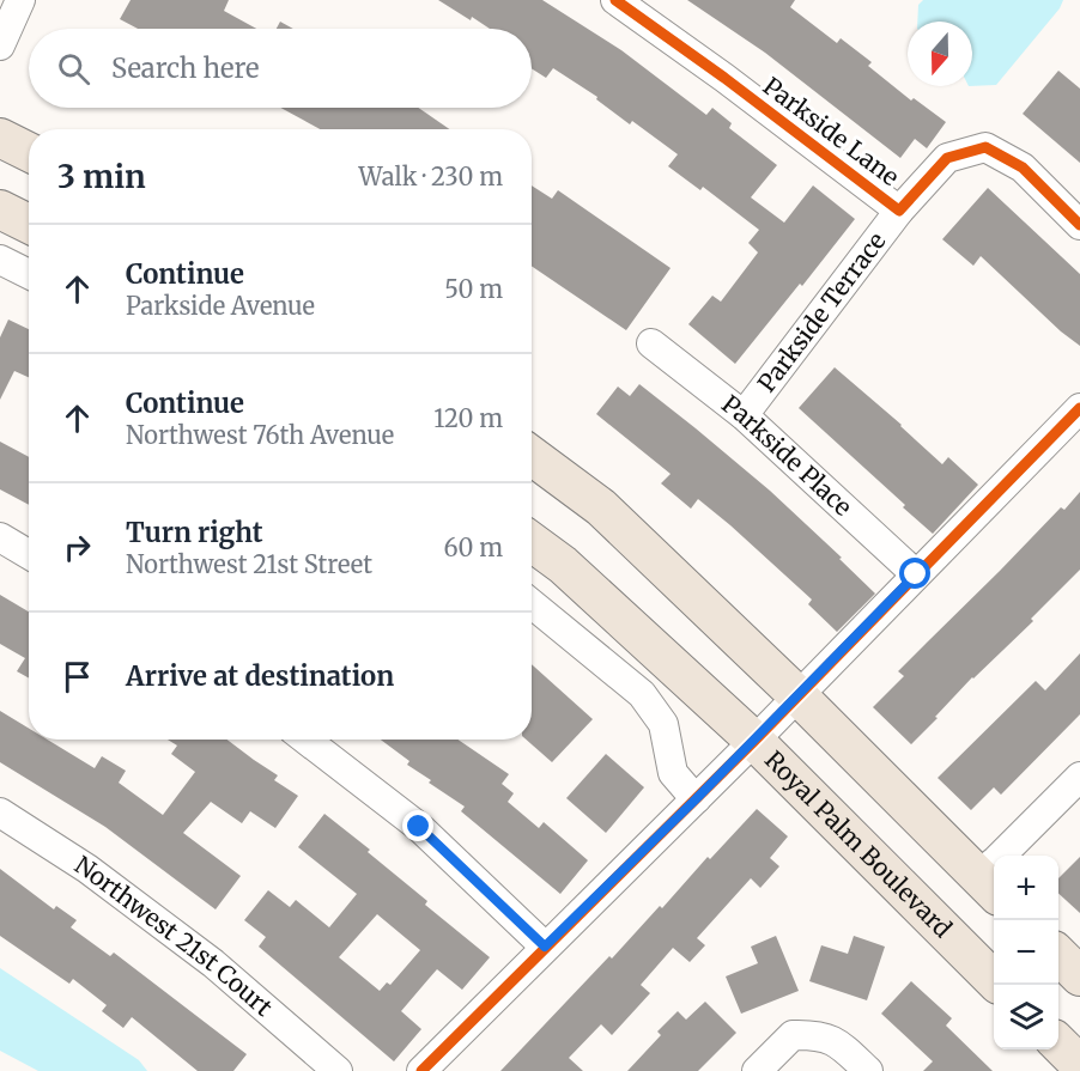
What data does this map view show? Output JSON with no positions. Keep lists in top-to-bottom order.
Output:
{
  "streets": {
    "main road": ["Royal Palm Boulevard"],
    "street": [
      "Parkside Lane",
      "Parkside Terrace",
      "Parkside Place",
      "Northwest 21st Court"
    ]
  },
  "crossings": [
    ["Parkside Lane", "Parkside Terrace"],
    ["Parkside Terrace", "Parkside Place"]
  ],
  "north": "bottom",
  "page": {
    "search": "Search here",
    "heading": ["3 min", "Walk · 230 m"],
    "list": [
      ["Continue", "Parkside Avenue", "50 m"],
      ["Continue", "Northwest 76th Avenue", "120 m"],
      ["Turn right", "Northwest 21st Street", "60 m"],
      "Arrive at destination"
    ],
    "map_buttons": ["+", "−"]
  }
}
